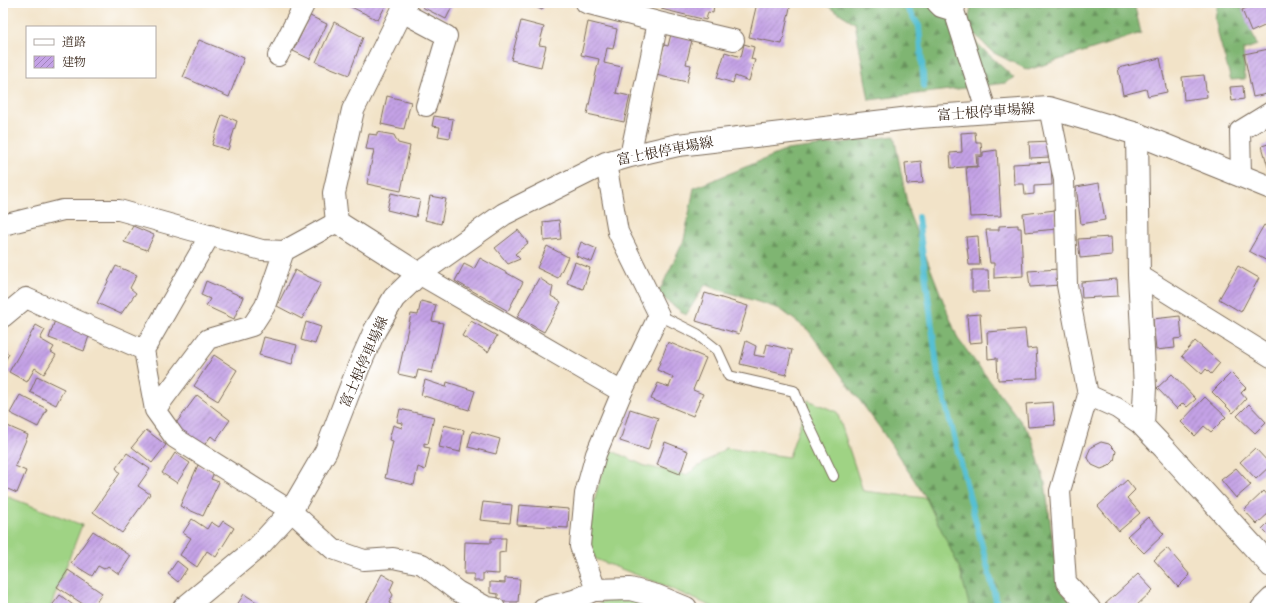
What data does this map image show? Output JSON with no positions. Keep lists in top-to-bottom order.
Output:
{
  "streets": {
    "main road": ["富士根停車場線"]
  },
  "legend": ["道路", "建物"]
}
